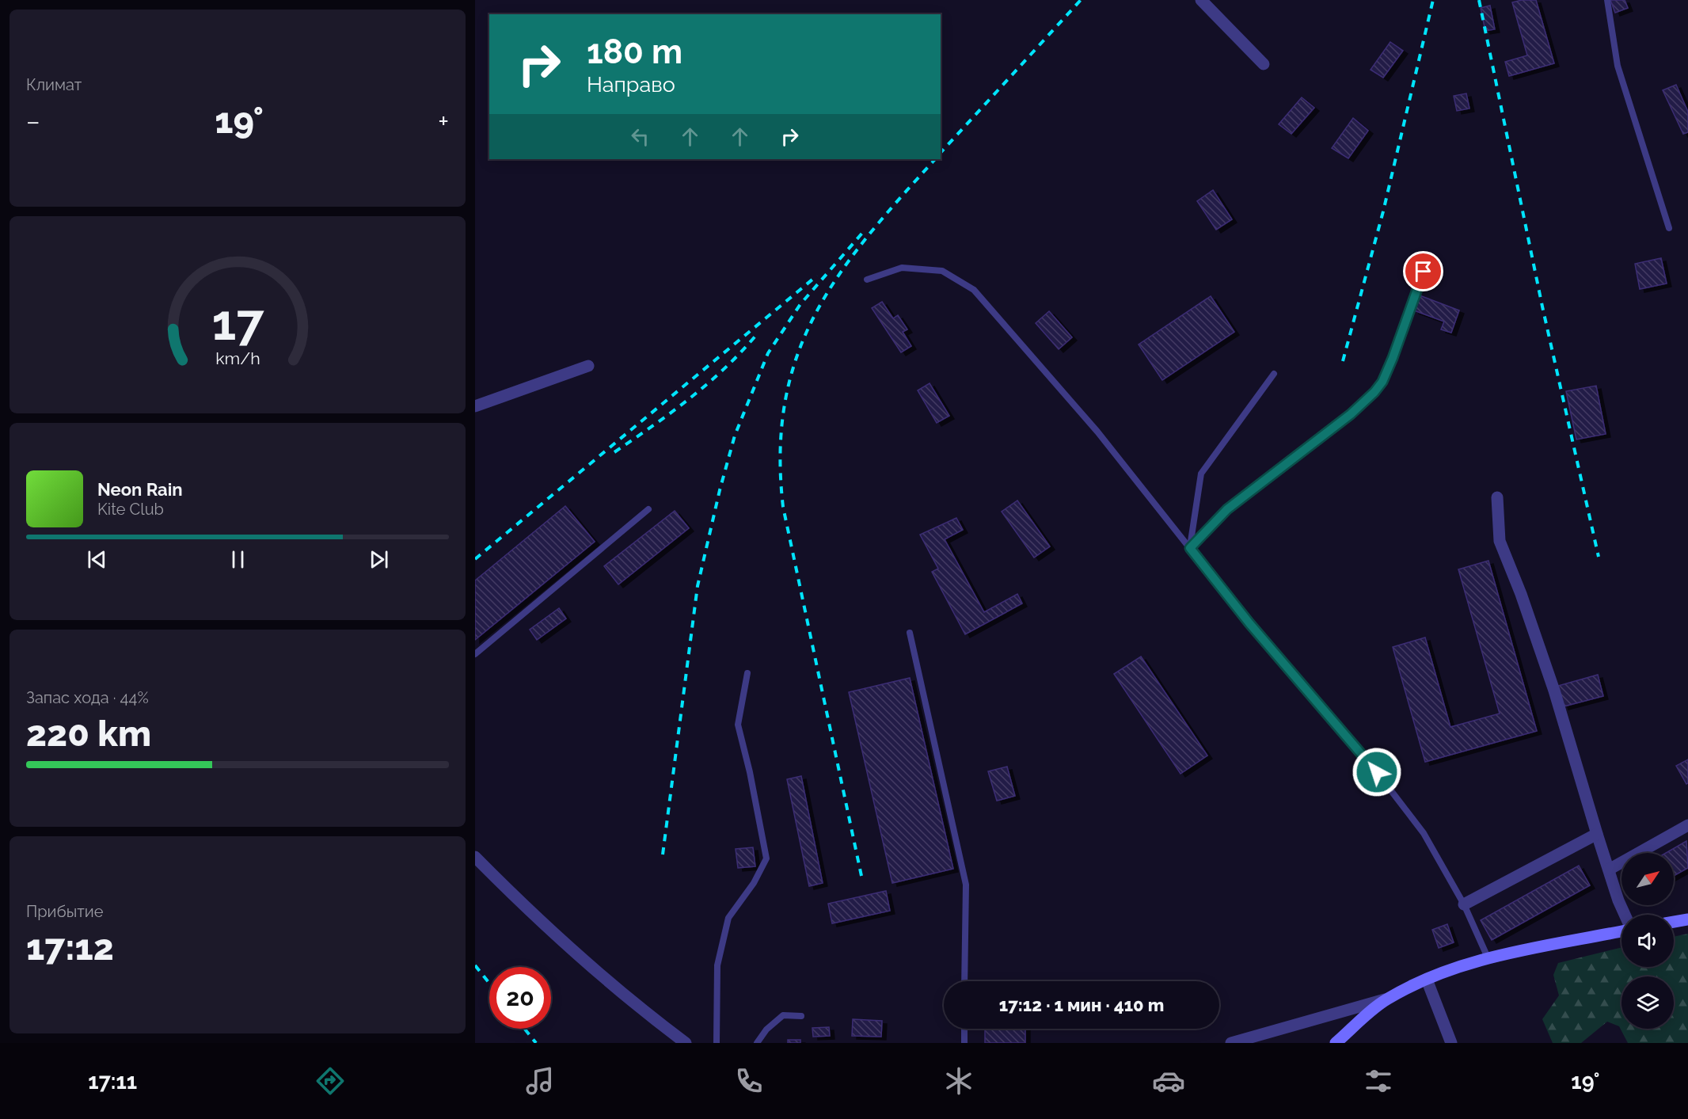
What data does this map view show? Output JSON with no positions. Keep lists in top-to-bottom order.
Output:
{
  "north": "top right",
  "page": {
    "tile": [
      "Климат",
      ["Запас хода · 44%", "220 km"],
      ["Прибытие", "17:12"]
    ],
    "turn": ["180 m", "Направо"],
    "heat": ["−", "19°", "+"],
    "song": ["Neon Rain", "Kite Club"],
    "limit": "20",
    "trip": "17:12 · 1 мин · 410 m",
    "tabs": ["17:11", "19°"],
    "gauge": ["17", "km/h"]
  }
}
